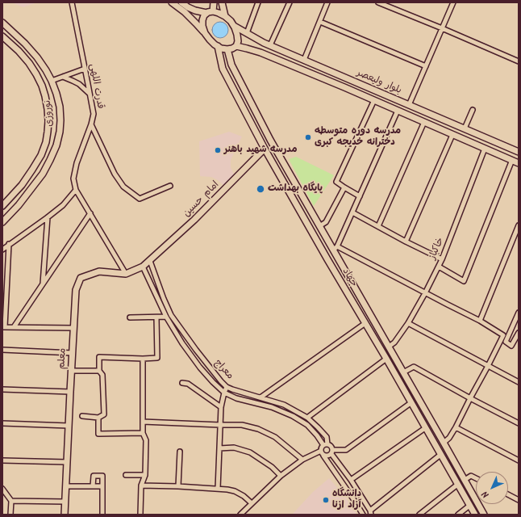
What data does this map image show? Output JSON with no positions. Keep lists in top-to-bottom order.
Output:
{
  "streets": {
    "main road": [
      "بلوار ولیعصر",
      "نوروزی",
      "امام حسین",
      "جهاد",
      "معلم"
    ],
    "street": ["قدرت اللهی", "خاکباز", "معراج"]
  },
  "crossings": [
    ["بلوار ولیعصر", "خاکباز"],
    ["بلوار ولیعصر", "جهاد"],
    ["امام حسین", "جهاد"],
    ["امام حسین", "معلم"],
    ["امام حسین", "معراج"],
    ["خاکباز", "جهاد"],
    ["معلم", "معراج"]
  ],
  "places": [
    "مدرسه دوره متوسطه دخترانه خدیجه کبری",
    "مدرسه شهید باهنر",
    "پایگاه بهداشت",
    "دانشگاه آزاد ازنا"
  ],
  "north": "bottom left"
}
